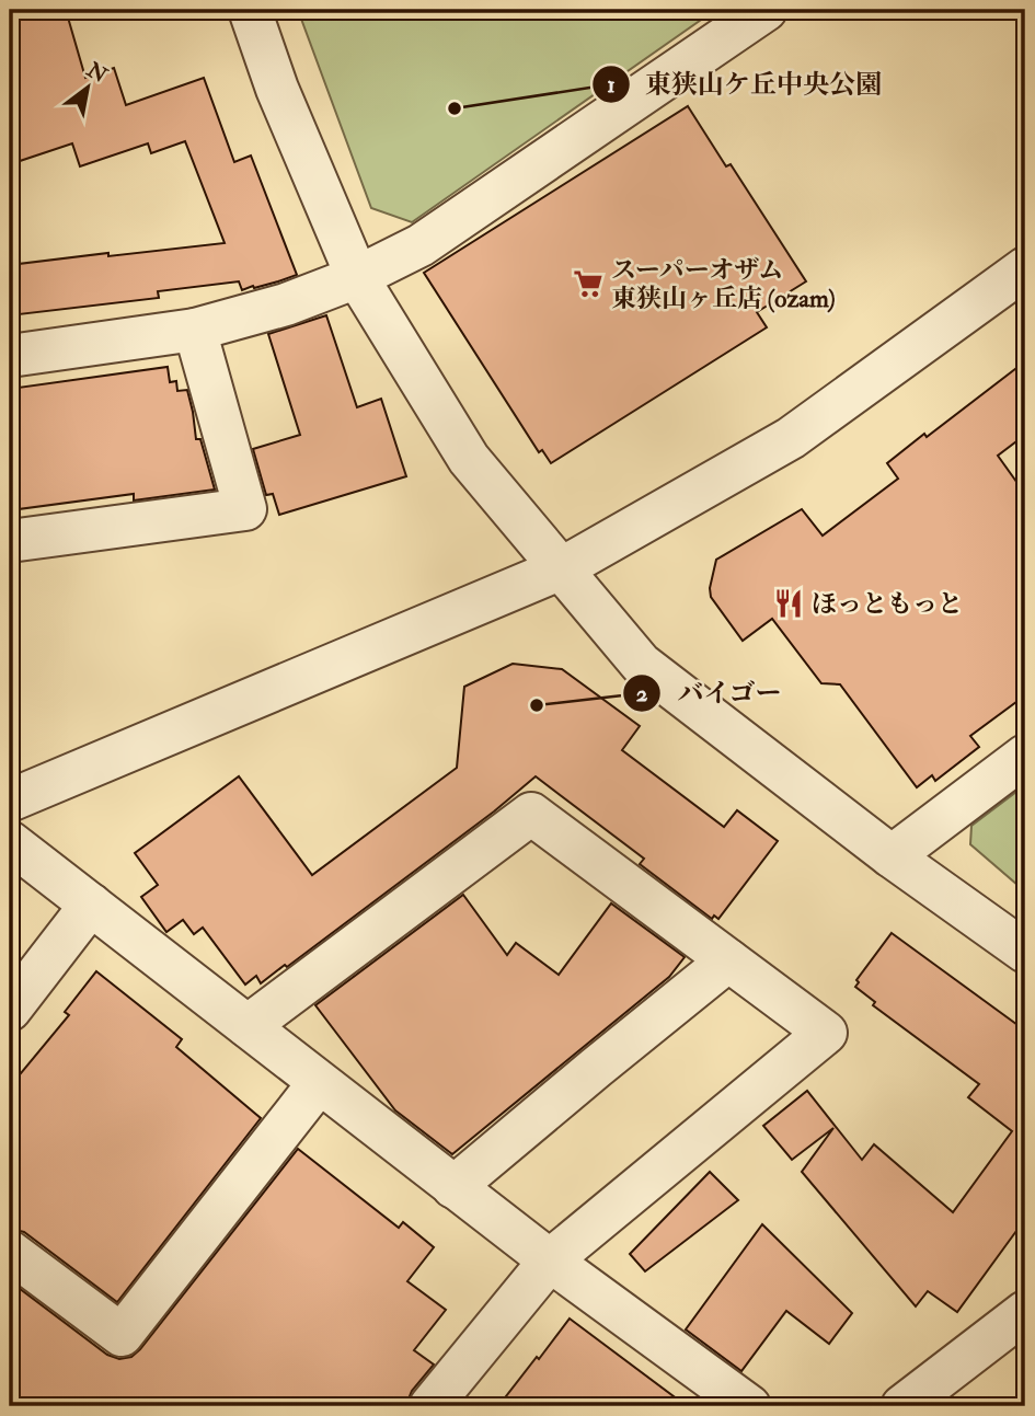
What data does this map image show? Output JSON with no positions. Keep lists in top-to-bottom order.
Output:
{
  "places": {
    "other": ["東狭山ケ丘中央公園", "バイゴー"],
    "supermarket": ["スーパーオザム 東狭山ヶ丘店 (ozam)"],
    "restaurant": ["ほっともっと"]
  },
  "north": "top right"
}
